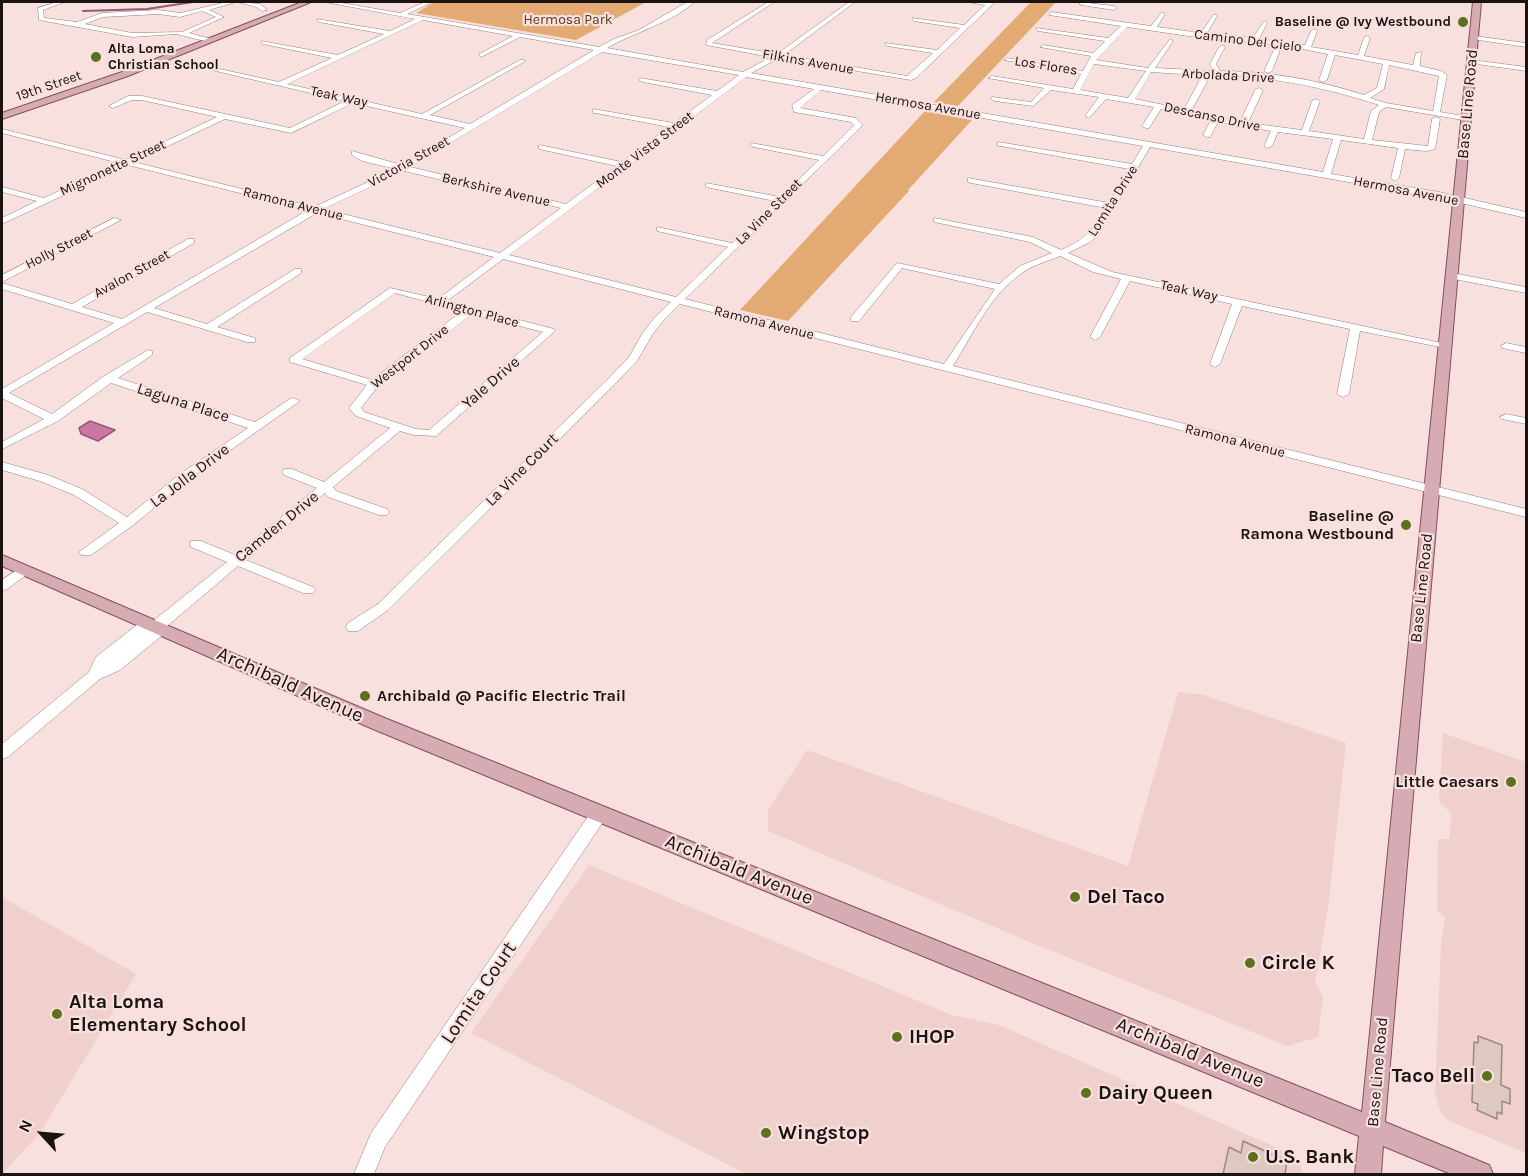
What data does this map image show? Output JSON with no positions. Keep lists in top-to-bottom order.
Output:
{
  "streets": {
    "main road": ["19th Street", "Base Line Road", "Archibald Avenue"],
    "street": [
      "Camino Del Cielo",
      "Filkins Avenue",
      "Los Flores",
      "Arbolada Drive",
      "Teak Way",
      "Hermosa Avenue",
      "Descanso Drive",
      "Monte Vista Street",
      "Victoria Street",
      "Mignonette Street",
      "Berkshire Avenue",
      "Lomita Drive",
      "Ramona Avenue",
      "La Vine Street",
      "Holly Street",
      "Avalon Street",
      "Arlington Place",
      "Westport Drive",
      "Yale Drive",
      "Laguna Place",
      "La Vine Court",
      "La Jolla Drive",
      "Camden Drive",
      "Lomita Court"
    ]
  },
  "crossings": [
    ["Camino Del Cielo", "Descanso Drive"],
    ["Filkins Avenue", "Monte Vista Street"],
    ["Arbolada Drive", "Base Line Road"],
    ["Teak Way", "Base Line Road"],
    ["Teak Way", "Victoria Street"],
    ["Teak Way", "Lomita Drive"],
    ["Base Line Road", "Hermosa Avenue"],
    ["Base Line Road", "Ramona Avenue"],
    ["Base Line Road", "Archibald Avenue"],
    ["Hermosa Avenue", "Monte Vista Street"],
    ["Hermosa Avenue", "Victoria Street"],
    ["Hermosa Avenue", "Lomita Drive"],
    ["Hermosa Avenue", "La Vine Street"],
    ["Monte Vista Street", "Berkshire Avenue"],
    ["Monte Vista Street", "Ramona Avenue"],
    ["Monte Vista Street", "Arlington Place"],
    ["Victoria Street", "Berkshire Avenue"],
    ["Victoria Street", "Ramona Avenue"],
    ["Mignonette Street", "Ramona Avenue"],
    ["Lomita Drive", "Ramona Avenue"],
    ["Ramona Avenue", "La Vine Street"],
    ["Ramona Avenue", "La Vine Court"],
    ["La Vine Street", "La Vine Court"],
    ["Arlington Place", "Westport Drive"],
    ["Arlington Place", "Yale Drive"],
    ["Westport Drive", "Yale Drive"],
    ["Westport Drive", "Camden Drive"],
    ["Yale Drive", "Camden Drive"],
    ["Laguna Place", "La Jolla Drive"],
    ["Camden Drive", "Archibald Avenue"],
    ["Archibald Avenue", "Lomita Court"]
  ],
  "parks": ["Hermosa Park"],
  "places": [
    "Baseline @ Ivy Westbound",
    "Alta Loma Christian School",
    "Baseline @ Ramona Westbound",
    "Archibald @ Pacific Electric Trail",
    "Little Caesars",
    "Del Taco",
    "Circle K",
    "Alta Loma Elementary School",
    "IHOP",
    "Taco Bell",
    "Dairy Queen",
    "Wingstop",
    "U.S. Bank"
  ],
  "north": "top left"
}
